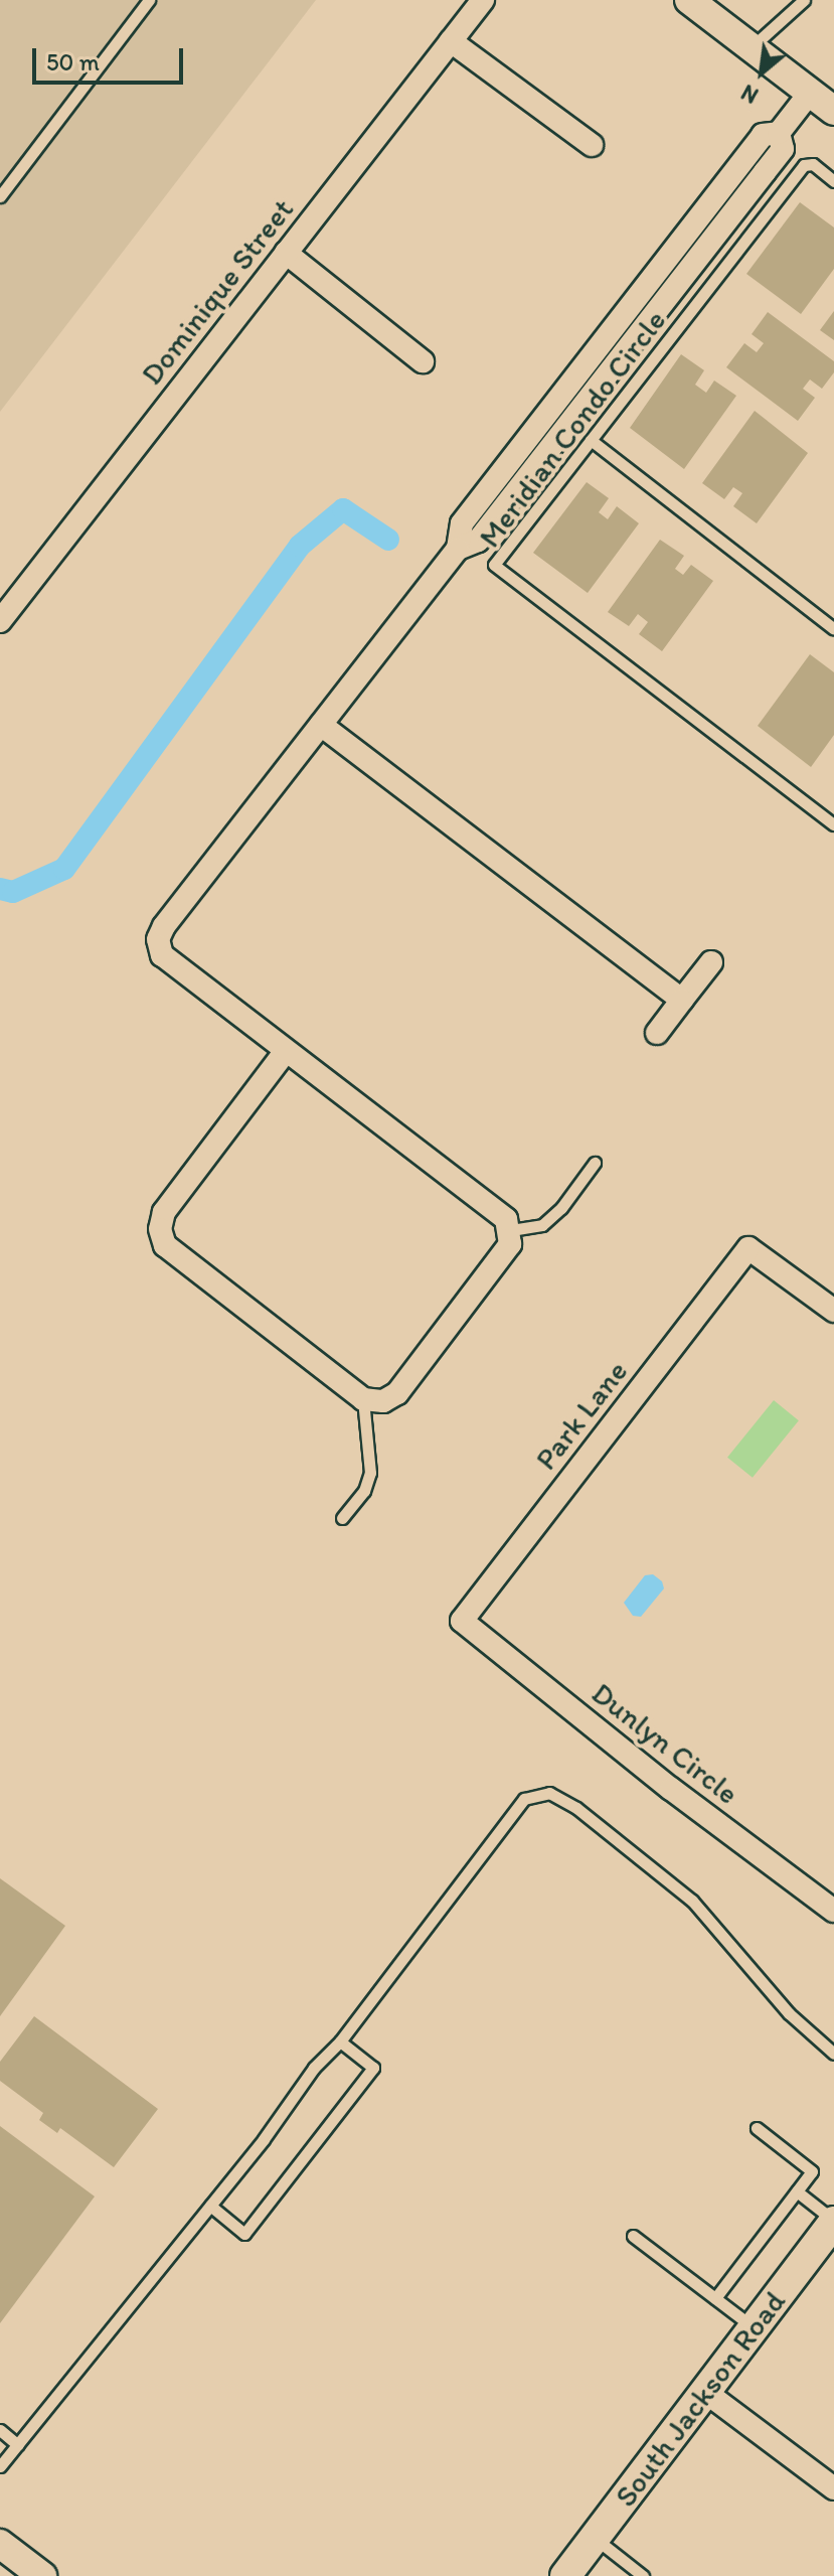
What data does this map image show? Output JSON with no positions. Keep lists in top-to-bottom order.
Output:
{
  "streets": {
    "main road": ["South Jackson Road"],
    "street": ["Dominique Street", "Park Lane", "Dunlyn Circle"],
    "lane": ["Meridian Condo Circle"]
  },
  "crossings": [
    ["Park Lane", "Dunlyn Circle"]
  ],
  "scale_bar": "50 m",
  "north": "bottom left"
}
